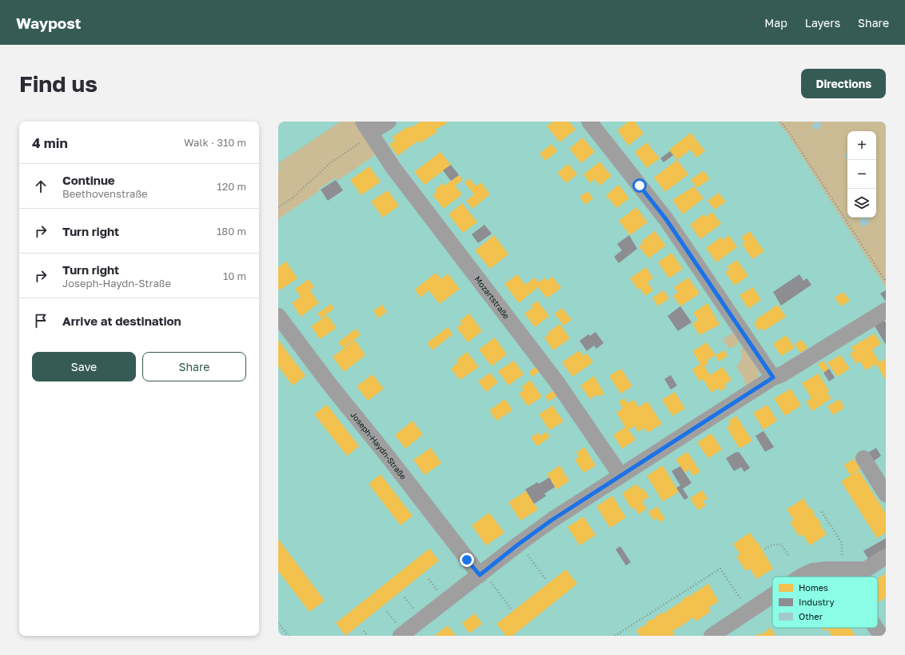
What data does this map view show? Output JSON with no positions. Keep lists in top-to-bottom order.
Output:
{
  "streets": {
    "street": ["Mozartstraße", "Joseph-Haydn-Straße"]
  },
  "legend": ["Homes", "Industry", "Other"],
  "page": {
    "header": "Waypost",
    "nav": ["Map", "Layers", "Share"],
    "buttons": [
      "Directions",
      ["Save", "Share"]
    ],
    "title": "Find us",
    "heading": ["4 min", "Walk · 310 m"],
    "map_buttons": ["+", "−"],
    "list": [
      ["Continue", "Beethovenstraße", "120 m"],
      ["Turn right", "180 m"],
      ["Turn right", "Joseph-Haydn-Straße", "10 m"],
      "Arrive at destination"
    ]
  }
}
